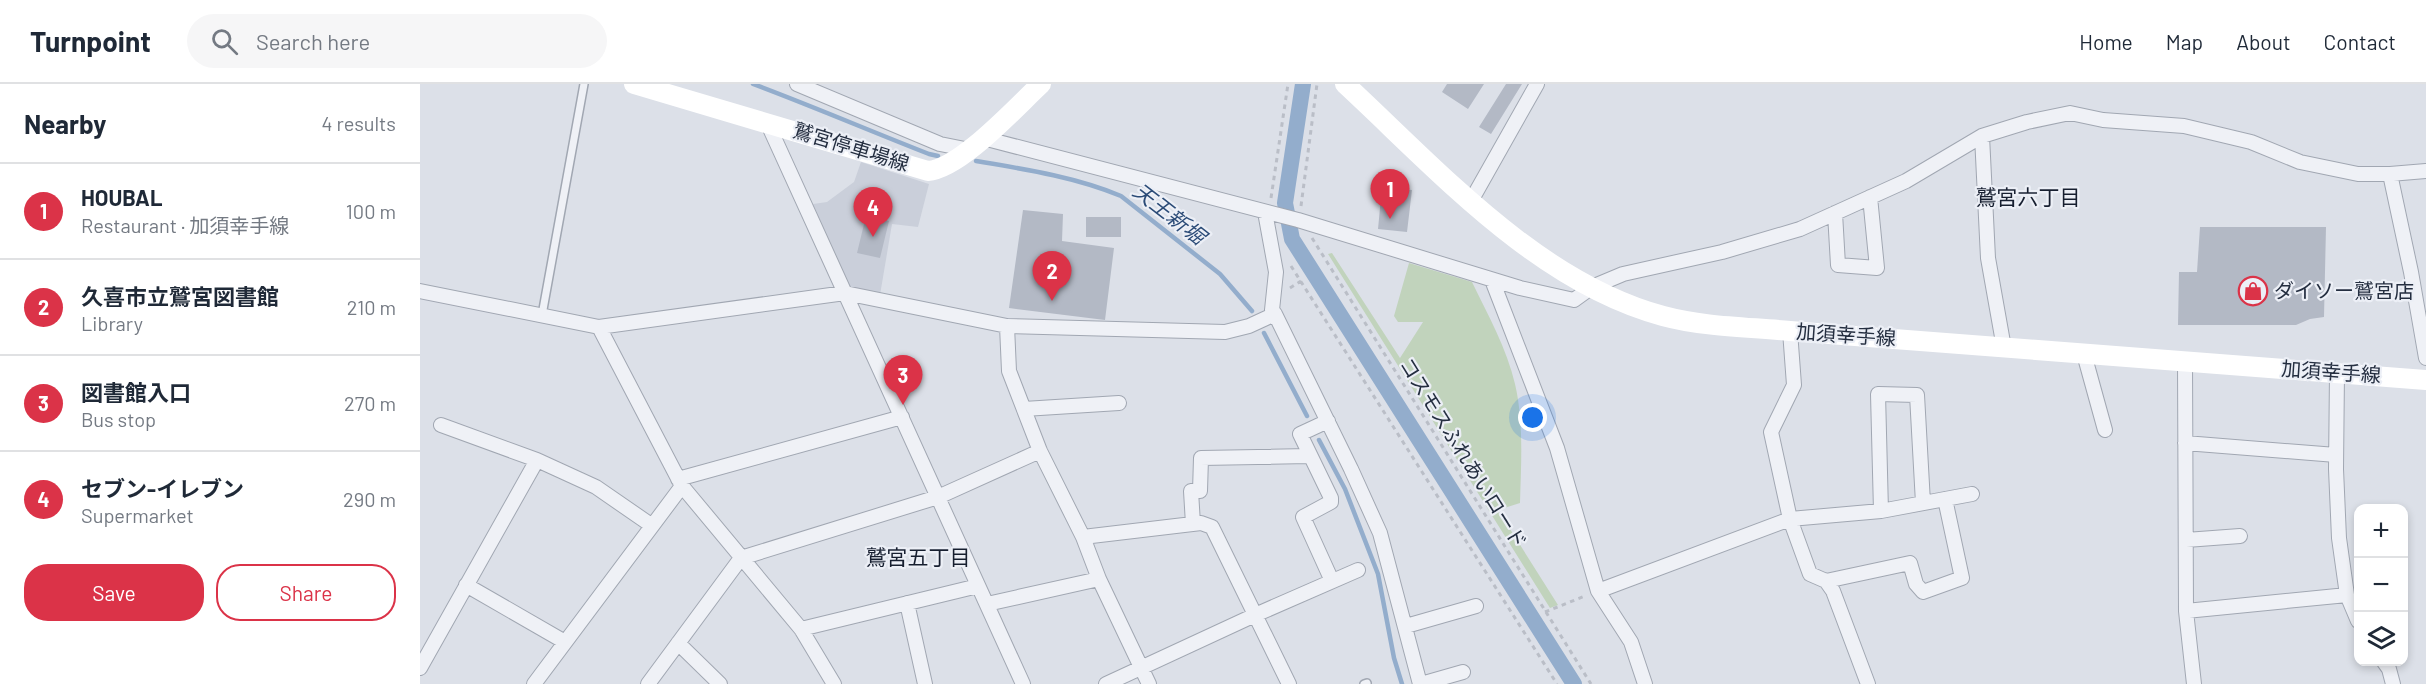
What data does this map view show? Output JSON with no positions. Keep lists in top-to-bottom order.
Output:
{
  "streets": {
    "main road": ["鷲宮停車場線", "加須幸手線"],
    "path": ["コスモスふれあいロード"]
  },
  "districts": ["鷲宮六丁目", "鷲宮五丁目"],
  "water": ["天王新堀"],
  "places": {
    "shop": ["ダイソー鷲宮店"]
  },
  "page": {
    "header": "Turnpoint",
    "search": "Search here",
    "nav": [
      "Home",
      "Map",
      "About",
      "Contact"
    ],
    "heading": ["Nearby", "4 results"],
    "list": [
      {
        "mark": "1",
        "name": "HOUBAL",
        "note": "Restaurant · 加須幸手線",
        "value": "100 m"
      },
      {
        "mark": "2",
        "name": "久喜市立鷲宮図書館",
        "note": "Library",
        "value": "210 m"
      },
      {
        "mark": "3",
        "name": "図書館入口",
        "note": "Bus stop",
        "value": "270 m"
      },
      {
        "mark": "4",
        "name": "セブン-イレブン",
        "note": "Supermarket",
        "value": "290 m"
      }
    ],
    "pins": [
      "1",
      "4",
      "2",
      "3"
    ],
    "map_buttons": ["+", "−"],
    "buttons": ["Save", "Share"]
  }
}
